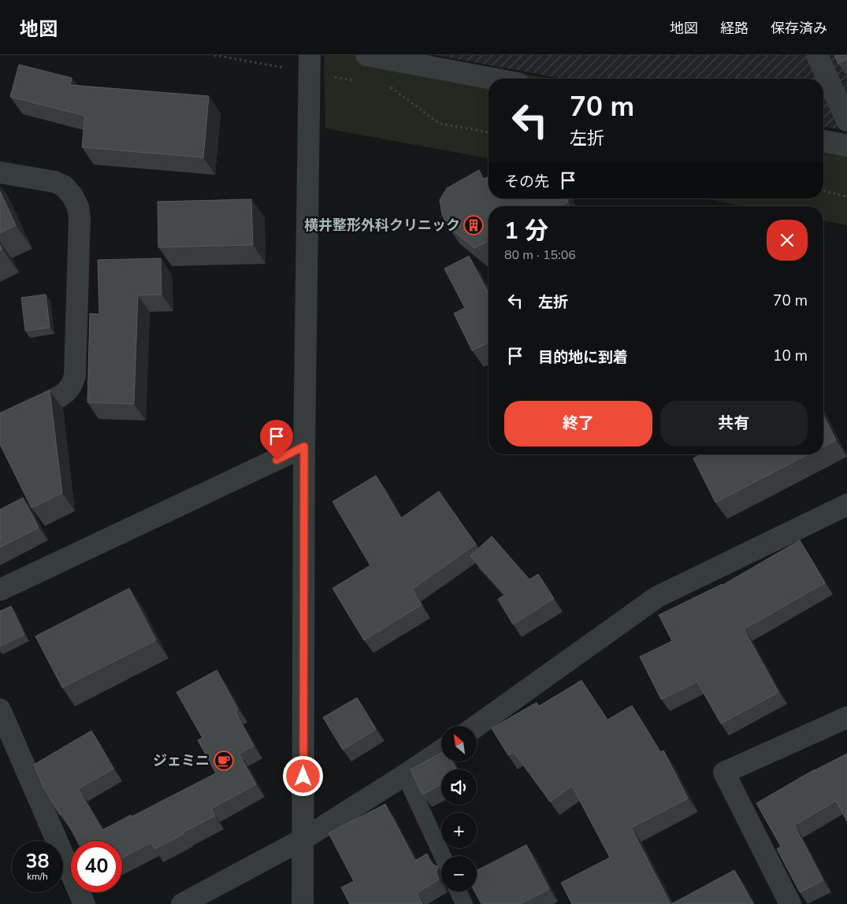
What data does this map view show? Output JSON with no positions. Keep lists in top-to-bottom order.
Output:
{
  "places": {
    "building": ["横井整形外科クリニック"],
    "cafe": ["ジェミニ"]
  },
  "north": "top left",
  "page": {
    "header": "地図",
    "nav": ["地図", "経路", "保存済み"],
    "turn": ["70 m", "左折"],
    "then": "その先",
    "heading": ["1 分", "80 m · 15:06"],
    "list": [
      {
        "name": "左折",
        "value": "70 m"
      },
      {
        "name": "目的地に到着",
        "value": "10 m"
      }
    ],
    "buttons": ["終了", "共有"],
    "map_buttons": ["+", "−"],
    "speed": "38 km/h",
    "limit": "40"
  }
}
